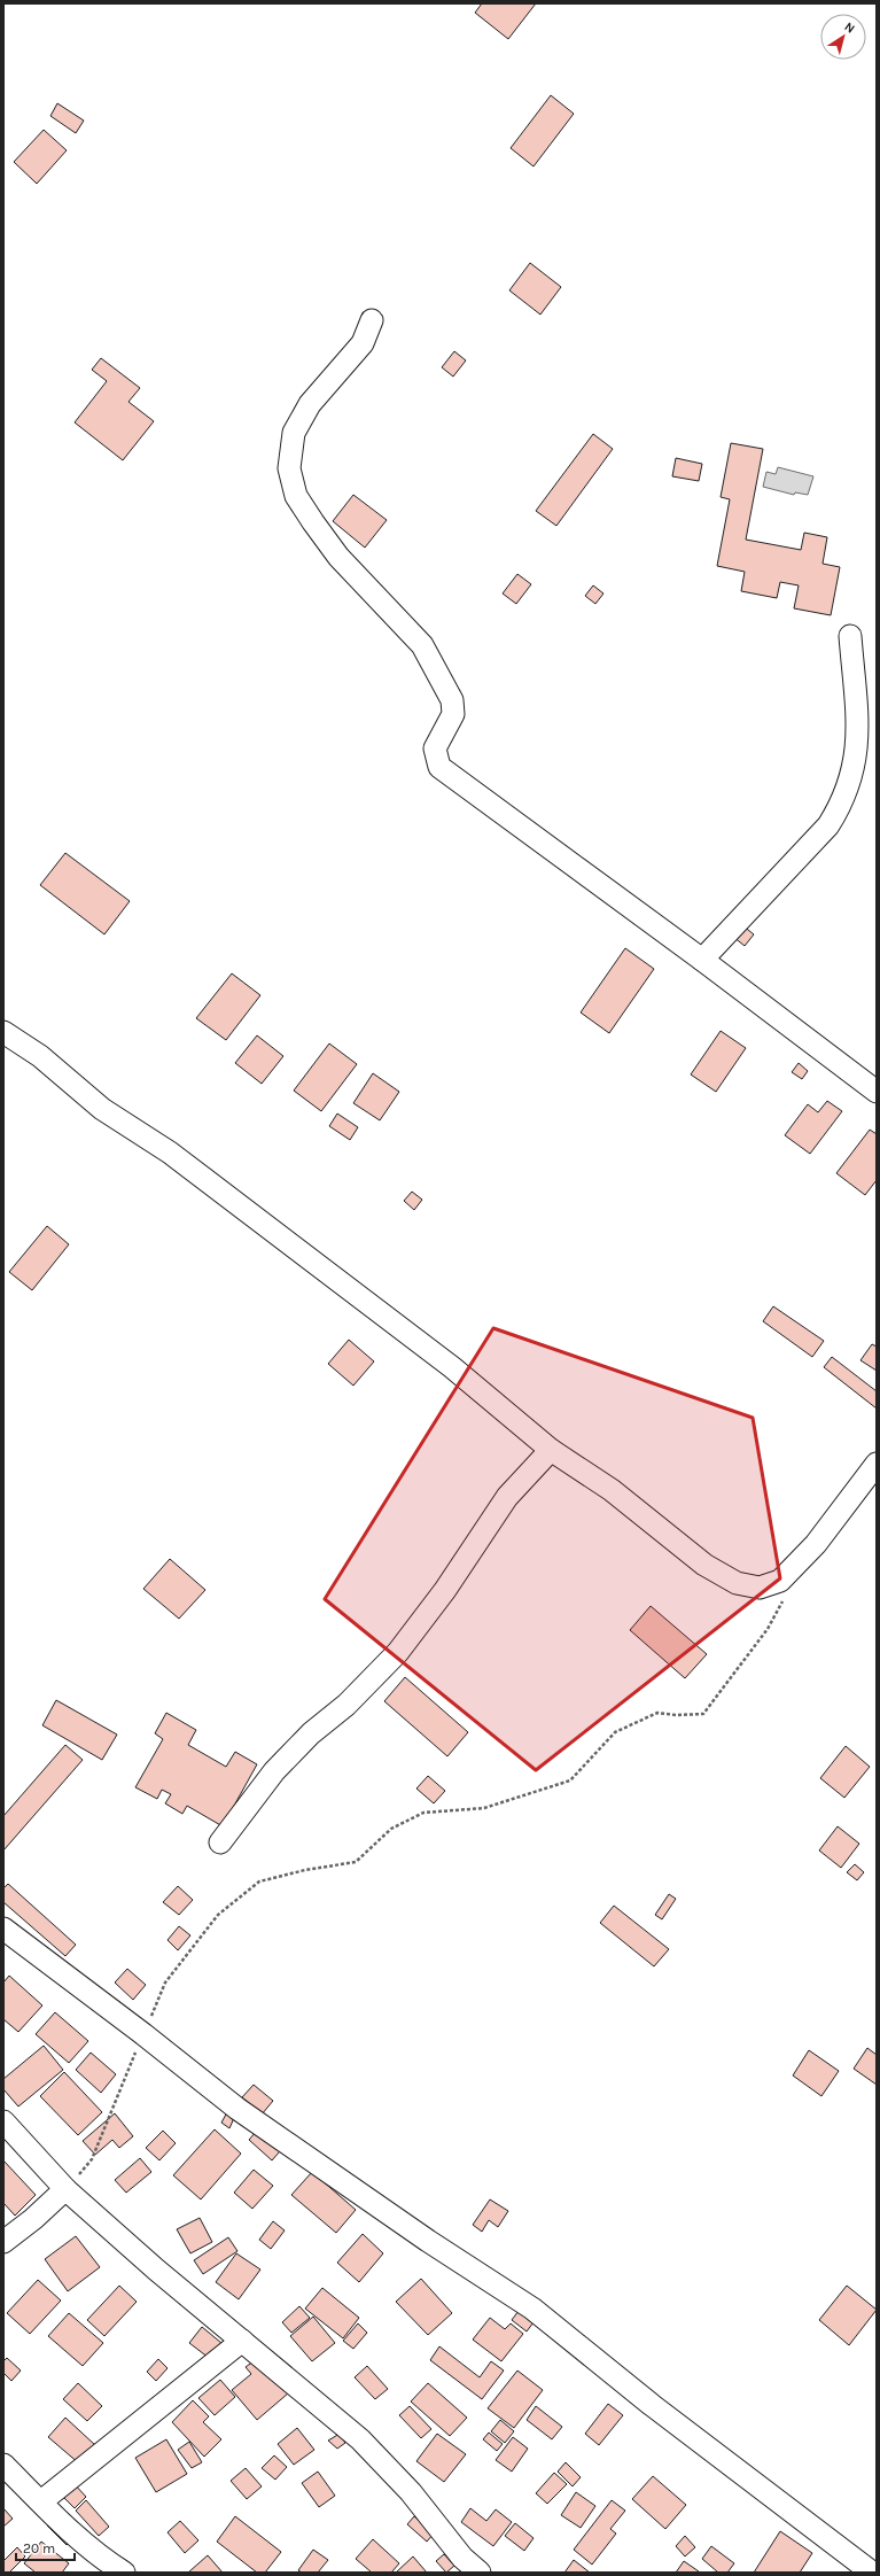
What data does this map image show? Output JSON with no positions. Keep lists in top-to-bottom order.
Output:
{
  "scale_bar": "20 m",
  "north": "top right"
}
